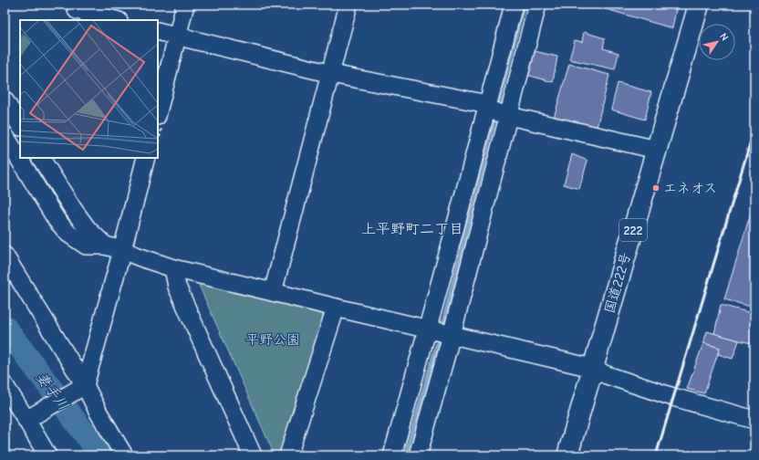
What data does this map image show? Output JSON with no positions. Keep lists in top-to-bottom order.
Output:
{
  "streets": {
    "highway": ["222", "国道222号"]
  },
  "districts": ["上平野町二丁目"],
  "water": ["妻手川"],
  "parks": ["平野公園"],
  "places": ["エネオス"],
  "north": "top right"
}
